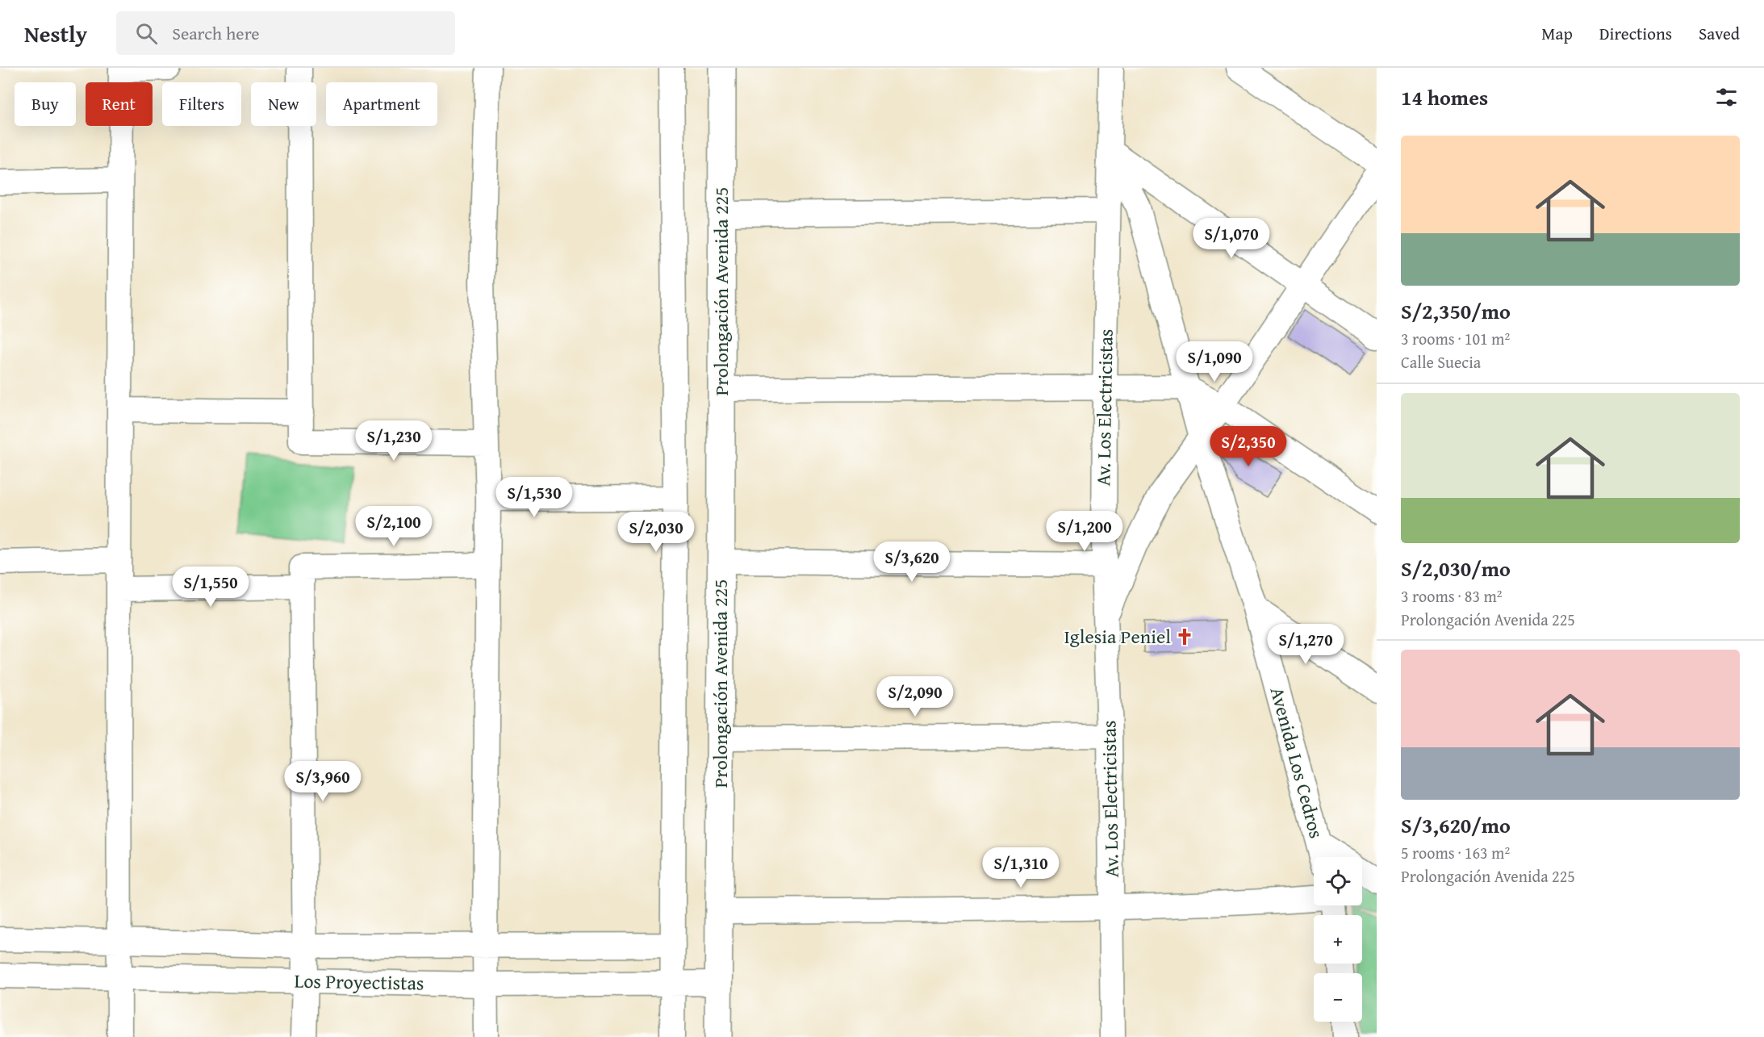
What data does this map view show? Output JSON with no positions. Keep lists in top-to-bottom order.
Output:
{
  "streets": {
    "main road": ["Prolongación Avenida 225"],
    "street": ["Av. Los Electricistas", "Avenida Los Cedros", "Los Proyectistas"]
  },
  "crossings": [
    ["Prolongación Avenida 225", "Los Proyectistas"],
    ["Av. Los Electricistas", "Avenida Los Cedros"]
  ],
  "places": {
    "church": ["Iglesia Peniel"]
  },
  "page": {
    "header": "Nestly",
    "search": "Search here",
    "nav": ["Map", "Directions", "Saved"],
    "heading": "14 homes",
    "chip": [
      "Buy",
      "Rent",
      "Filters",
      "New",
      "Apartment"
    ],
    "list": [
      {
        "name": "S/2,350/mo",
        "note": "3 rooms · 101 m² · Calle Suecia"
      },
      {
        "name": "S/2,030/mo",
        "note": "3 rooms · 83 m² · Prolongación Avenida 225"
      },
      {
        "name": "S/3,620/mo",
        "note": "5 rooms · 163 m² · Prolongación Avenida 225"
      }
    ],
    "price": [
      "S/1,070",
      "S/1,090",
      "S/1,230",
      "S/2,350",
      "S/1,530",
      "S/2,100",
      "S/1,200",
      "S/2,030",
      "S/3,620",
      "S/1,550",
      "S/1,270",
      "S/2,090",
      "S/3,960",
      "S/1,310"
    ],
    "map_buttons": ["+", "−"]
  }
}
